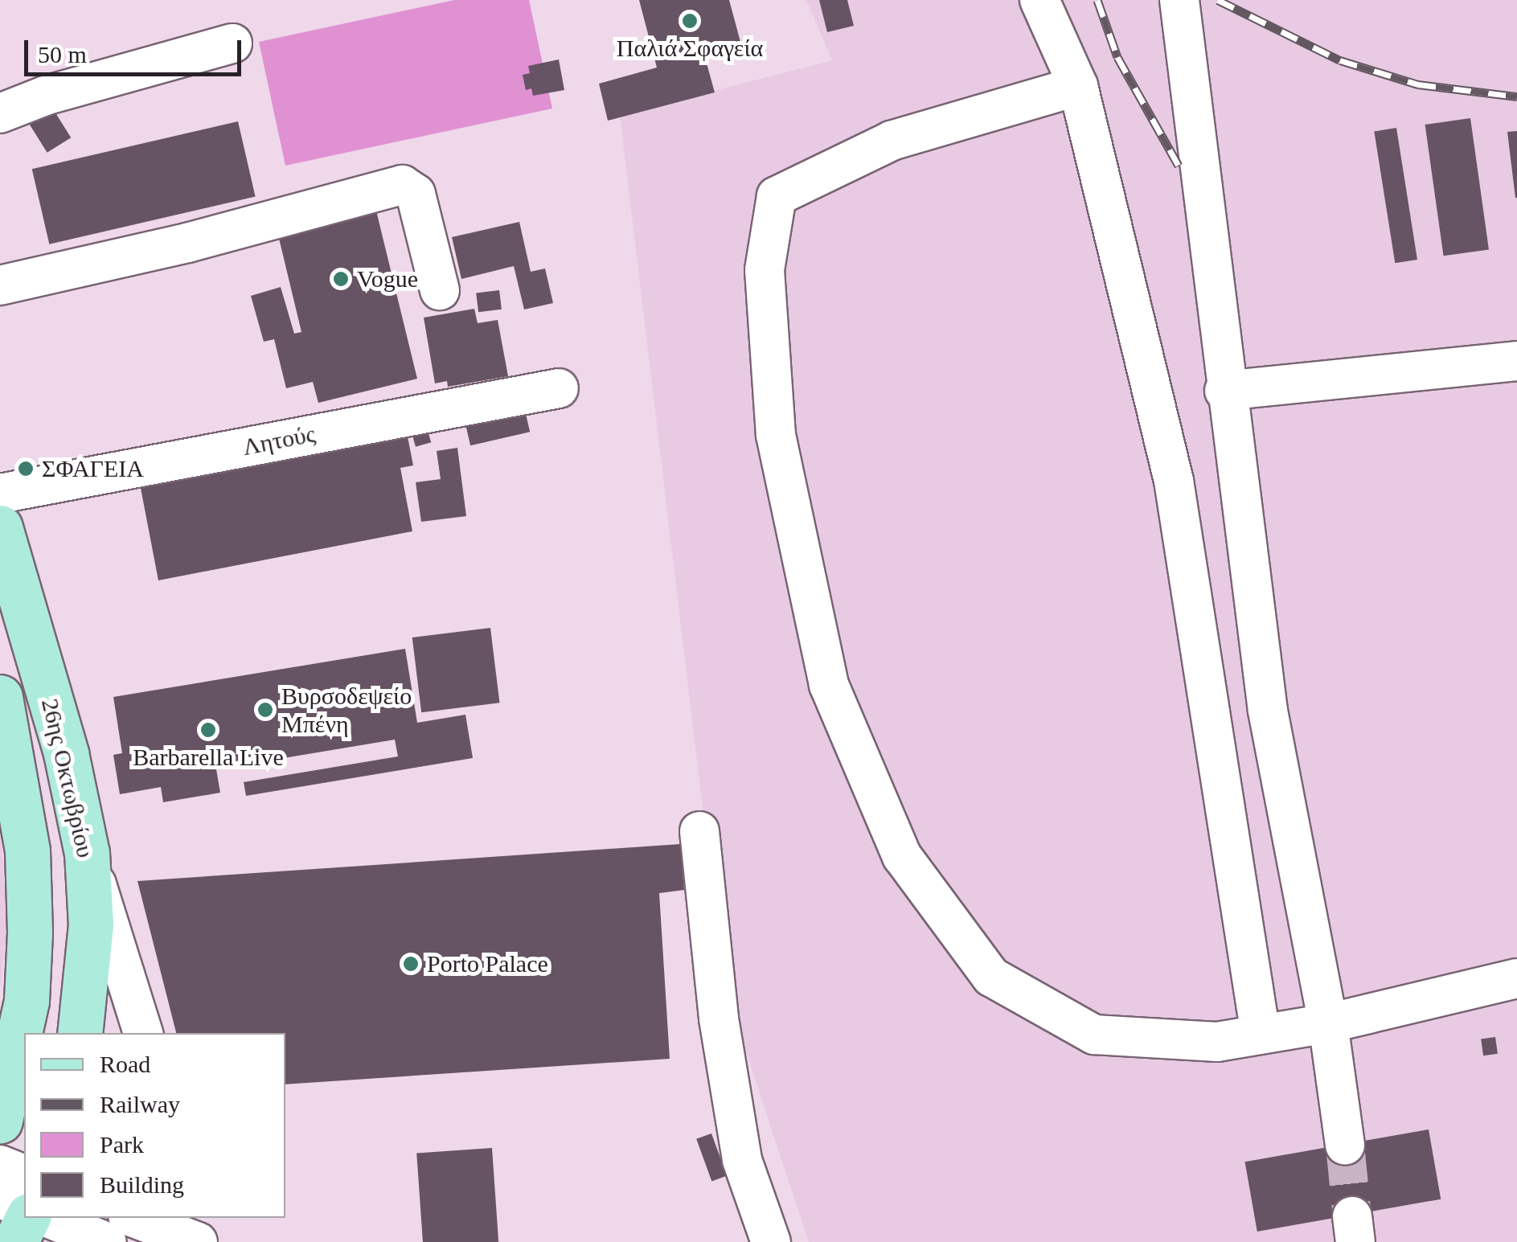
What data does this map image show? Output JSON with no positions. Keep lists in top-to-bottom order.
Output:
{
  "streets": {
    "main road": ["26ης Οκτωβρίου"],
    "street": ["Λητούς"]
  },
  "places": [
    "Παλιά Σφαγεία",
    "Vogue",
    "ΣΦΑΓΕΙΑ",
    "Βυρσοδεψείο Μπένη",
    "Barbarella Live",
    "Porto Palace"
  ],
  "legend": [
    "Road",
    "Railway",
    "Park",
    "Building"
  ],
  "scale_bar": "50 m"
}
